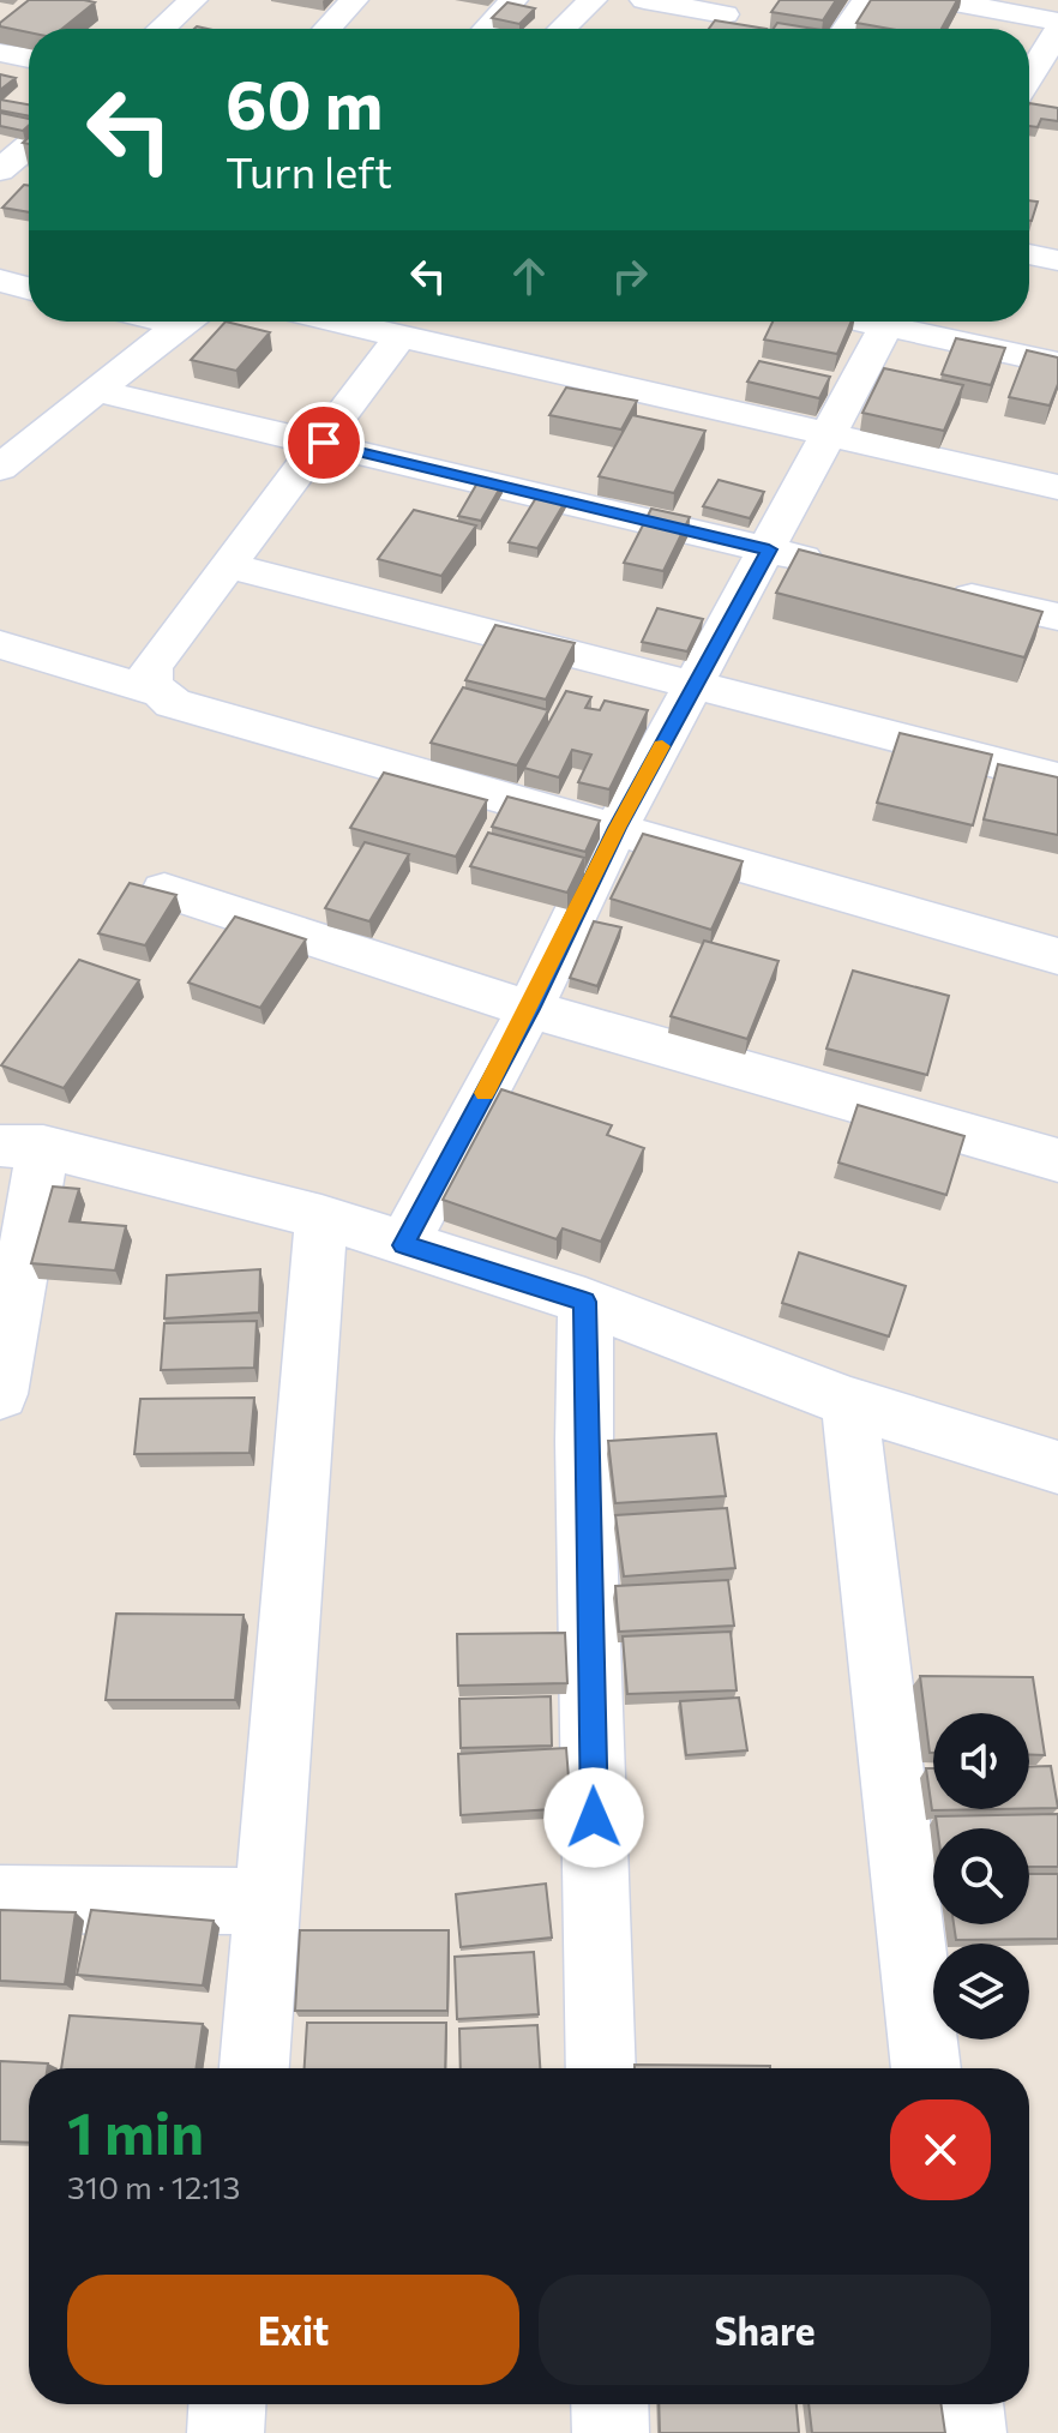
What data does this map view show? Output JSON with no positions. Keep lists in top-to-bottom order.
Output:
{
  "page": {
    "turn": ["60 m", "Turn left"],
    "heading": ["1 min", "310 m · 12:13"],
    "buttons": ["Exit", "Share"]
  }
}
